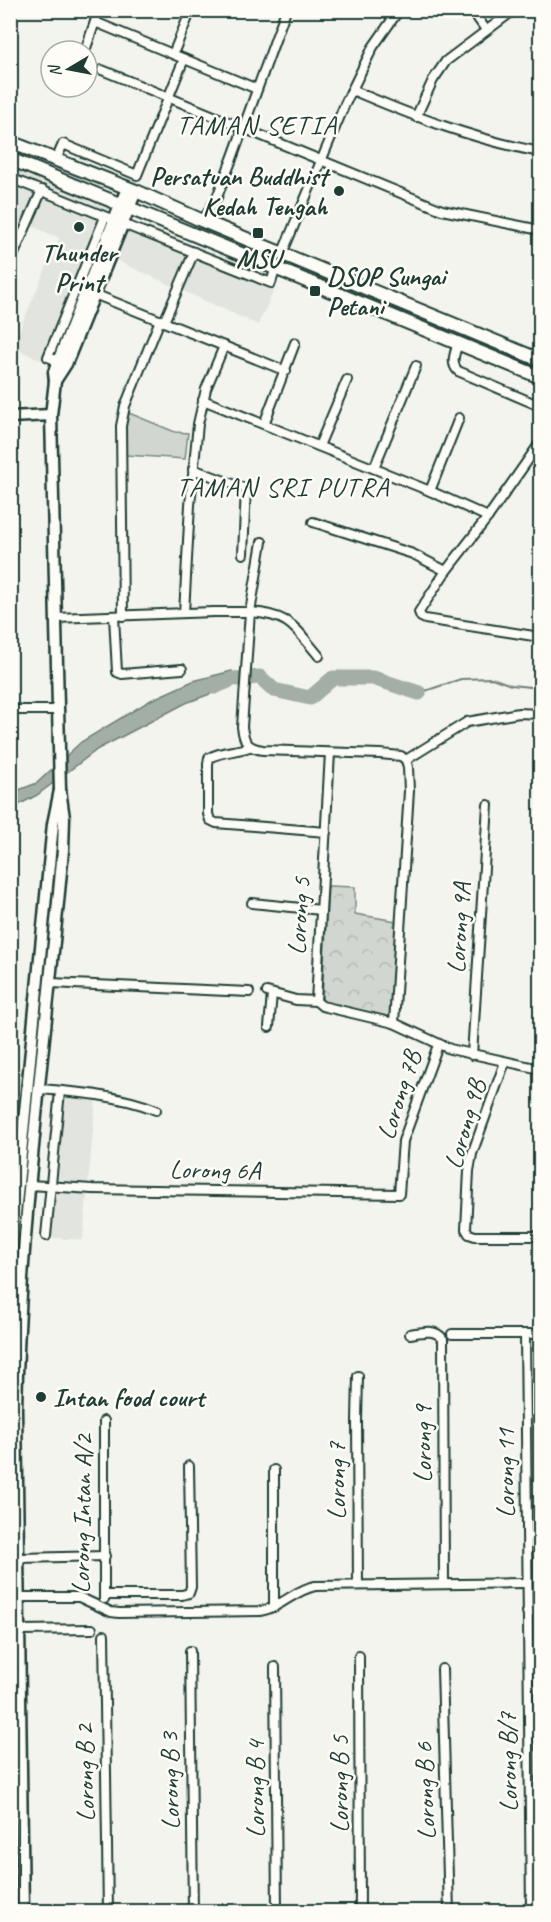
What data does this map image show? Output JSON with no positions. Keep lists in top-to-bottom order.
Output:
{
  "streets": {
    "street": [
      "Lorong 5",
      "Lorong 9A",
      "Lorong 7B",
      "Lorong 9B",
      "Lorong 6A",
      "Lorong 9",
      "Lorong 11",
      "Lorong 7",
      "Lorong Intan A/2",
      "Lorong B/7",
      "Lorong B 2",
      "Lorong B 3",
      "Lorong B 5",
      "Lorong B 4",
      "Lorong B 6"
    ]
  },
  "crossings": [
    ["Lorong 7B", "Lorong 6A"],
    ["Lorong 11", "Lorong B/7"]
  ],
  "districts": ["TAMAN SETIA", "TAMAN SRI PUTRA"],
  "places": {
    "other": ["Persatuan Buddhist Kedah Tengah", "Thunder Print", "Intan food court"],
    "transit": ["MSU", "DSOP Sungai Petani"]
  },
  "north": "left"
}
